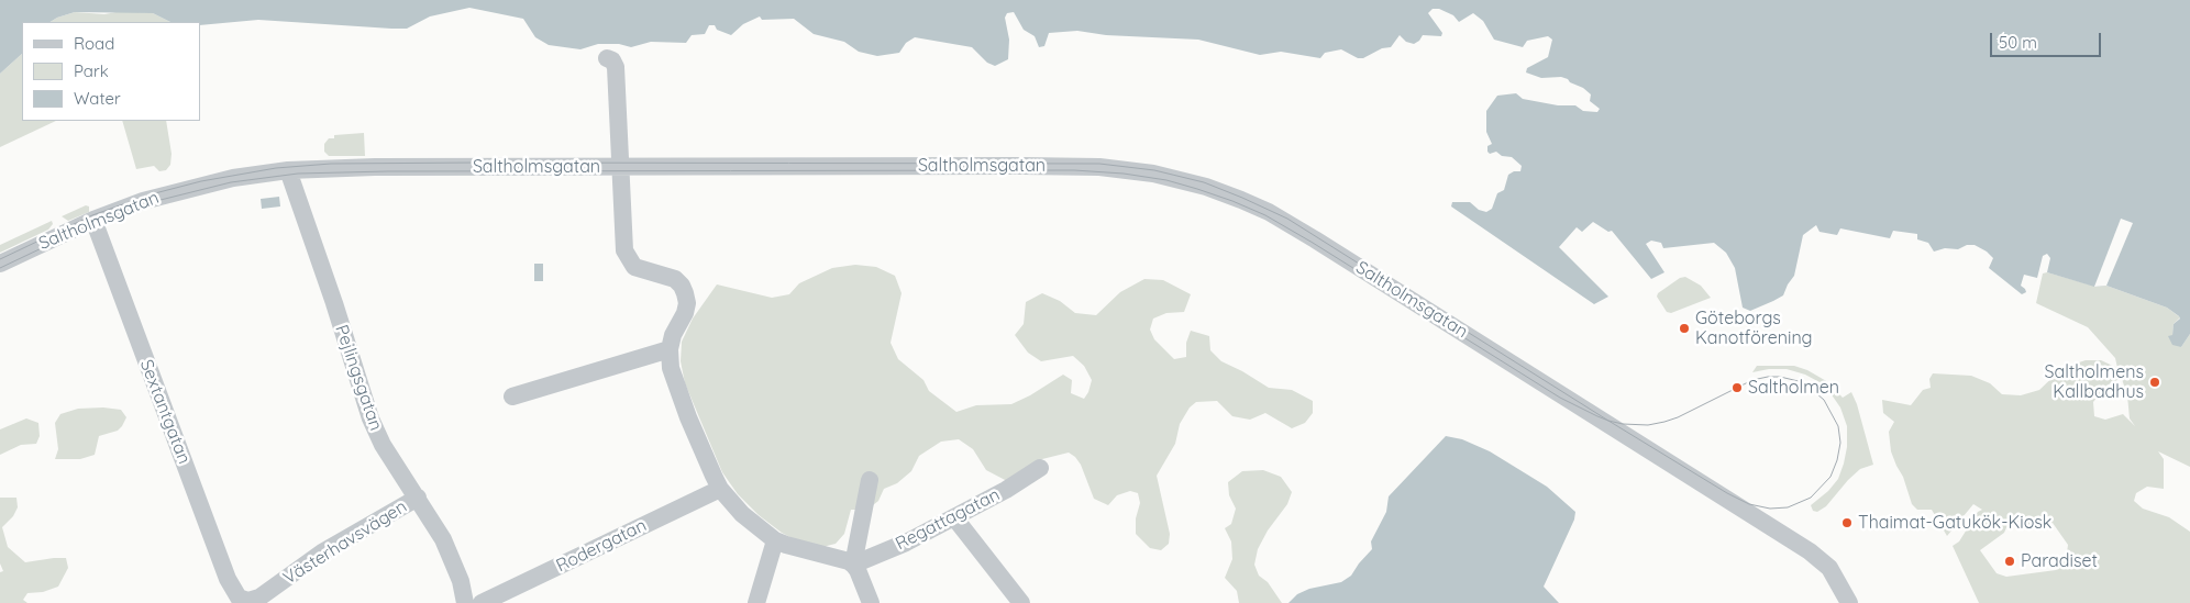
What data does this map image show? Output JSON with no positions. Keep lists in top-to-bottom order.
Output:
{
  "streets": {
    "street": [
      "Saltholmsgatan",
      "Pejlingsgatan",
      "Sextantgatan",
      "Regattagatan",
      "Västerhavsvägen",
      "Rodergatan"
    ]
  },
  "crossings": [
    ["Saltholmsgatan", "Pejlingsgatan"],
    ["Saltholmsgatan", "Sextantgatan"],
    ["Pejlingsgatan", "Västerhavsvägen"],
    ["Sextantgatan", "Västerhavsvägen"]
  ],
  "places": [
    "Göteborgs Kanotförening",
    "Saltholmens Kallbadhus",
    "Saltholmen",
    "Thaimat-Gatukök-Kiosk",
    "Paradiset"
  ],
  "legend": ["Road", "Park", "Water"],
  "scale_bar": "50 m"
}
